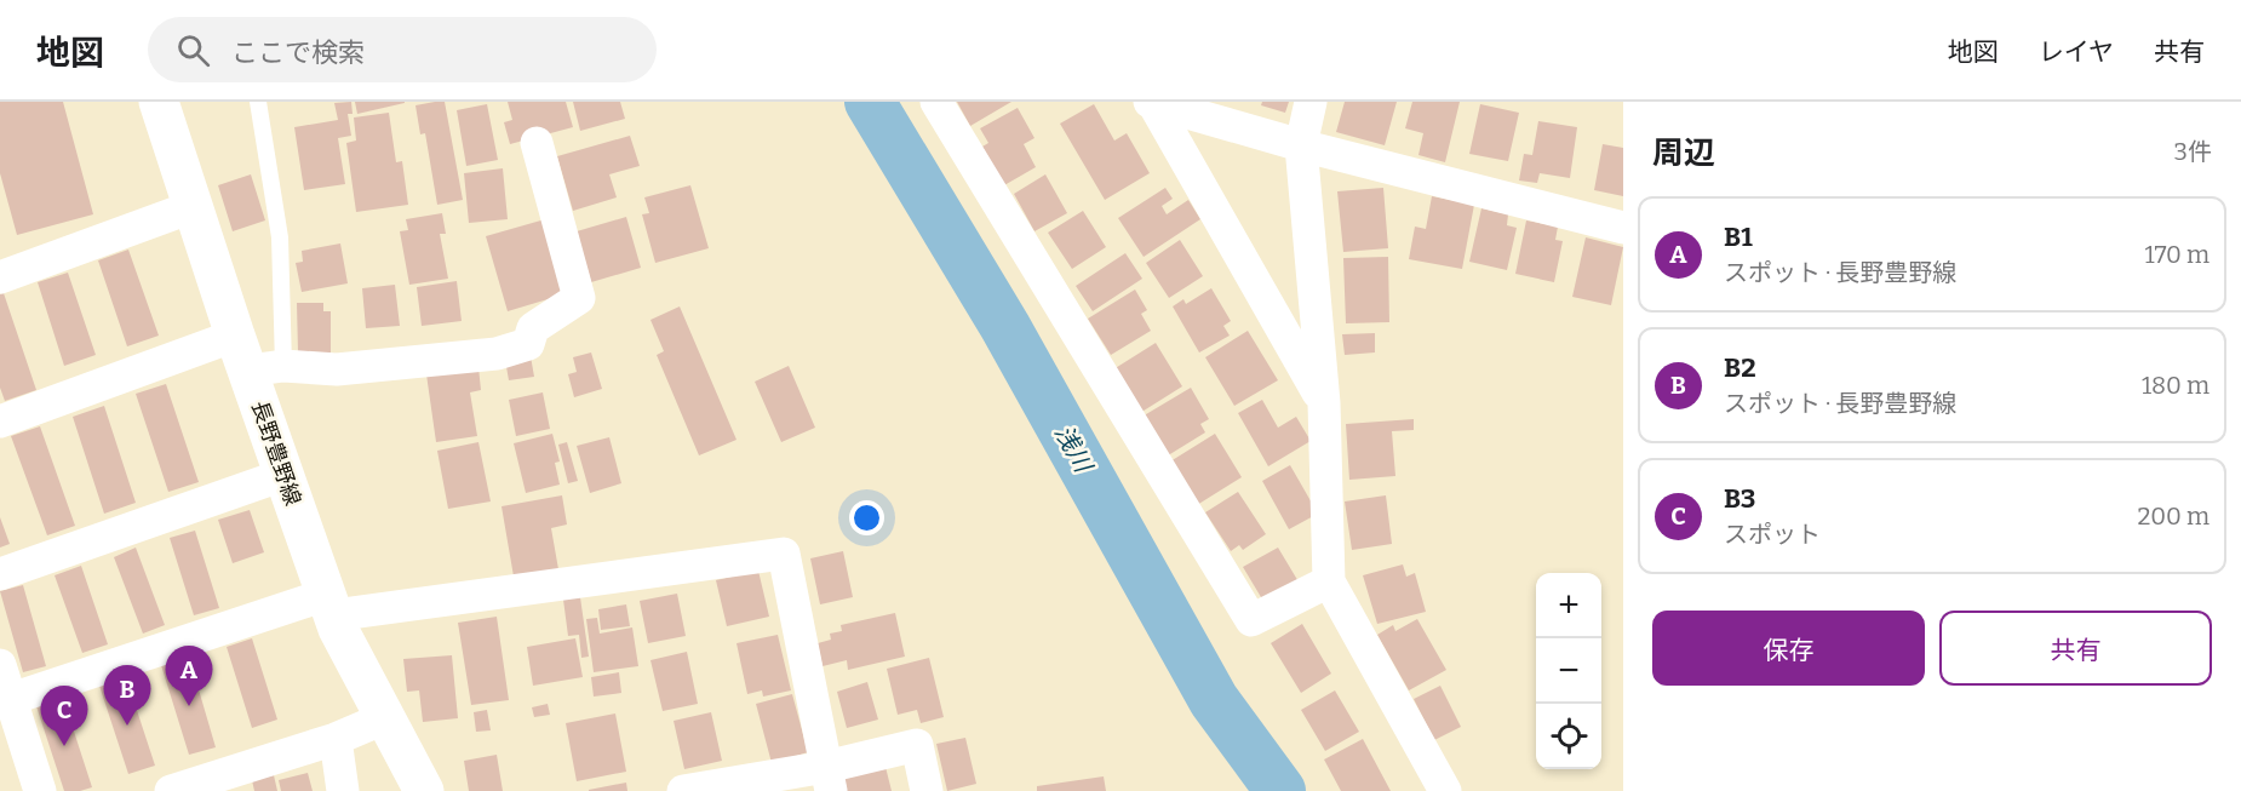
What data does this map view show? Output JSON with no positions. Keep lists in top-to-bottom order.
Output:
{
  "streets": {
    "street": ["長野豊野線"]
  },
  "water": ["浅川"],
  "page": {
    "header": "地図",
    "search": "ここで検索",
    "nav": ["地図", "レイヤ", "共有"],
    "heading": ["周辺", "3件"],
    "list": [
      {
        "mark": "A",
        "name": "B1",
        "note": "スポット · 長野豊野線",
        "value": "170 m"
      },
      {
        "mark": "B",
        "name": "B2",
        "note": "スポット · 長野豊野線",
        "value": "180 m"
      },
      {
        "mark": "C",
        "name": "B3",
        "note": "スポット",
        "value": "200 m"
      }
    ],
    "map_buttons": ["+", "−"],
    "buttons": ["保存", "共有"],
    "pins": ["A", "B", "C"]
  }
}
